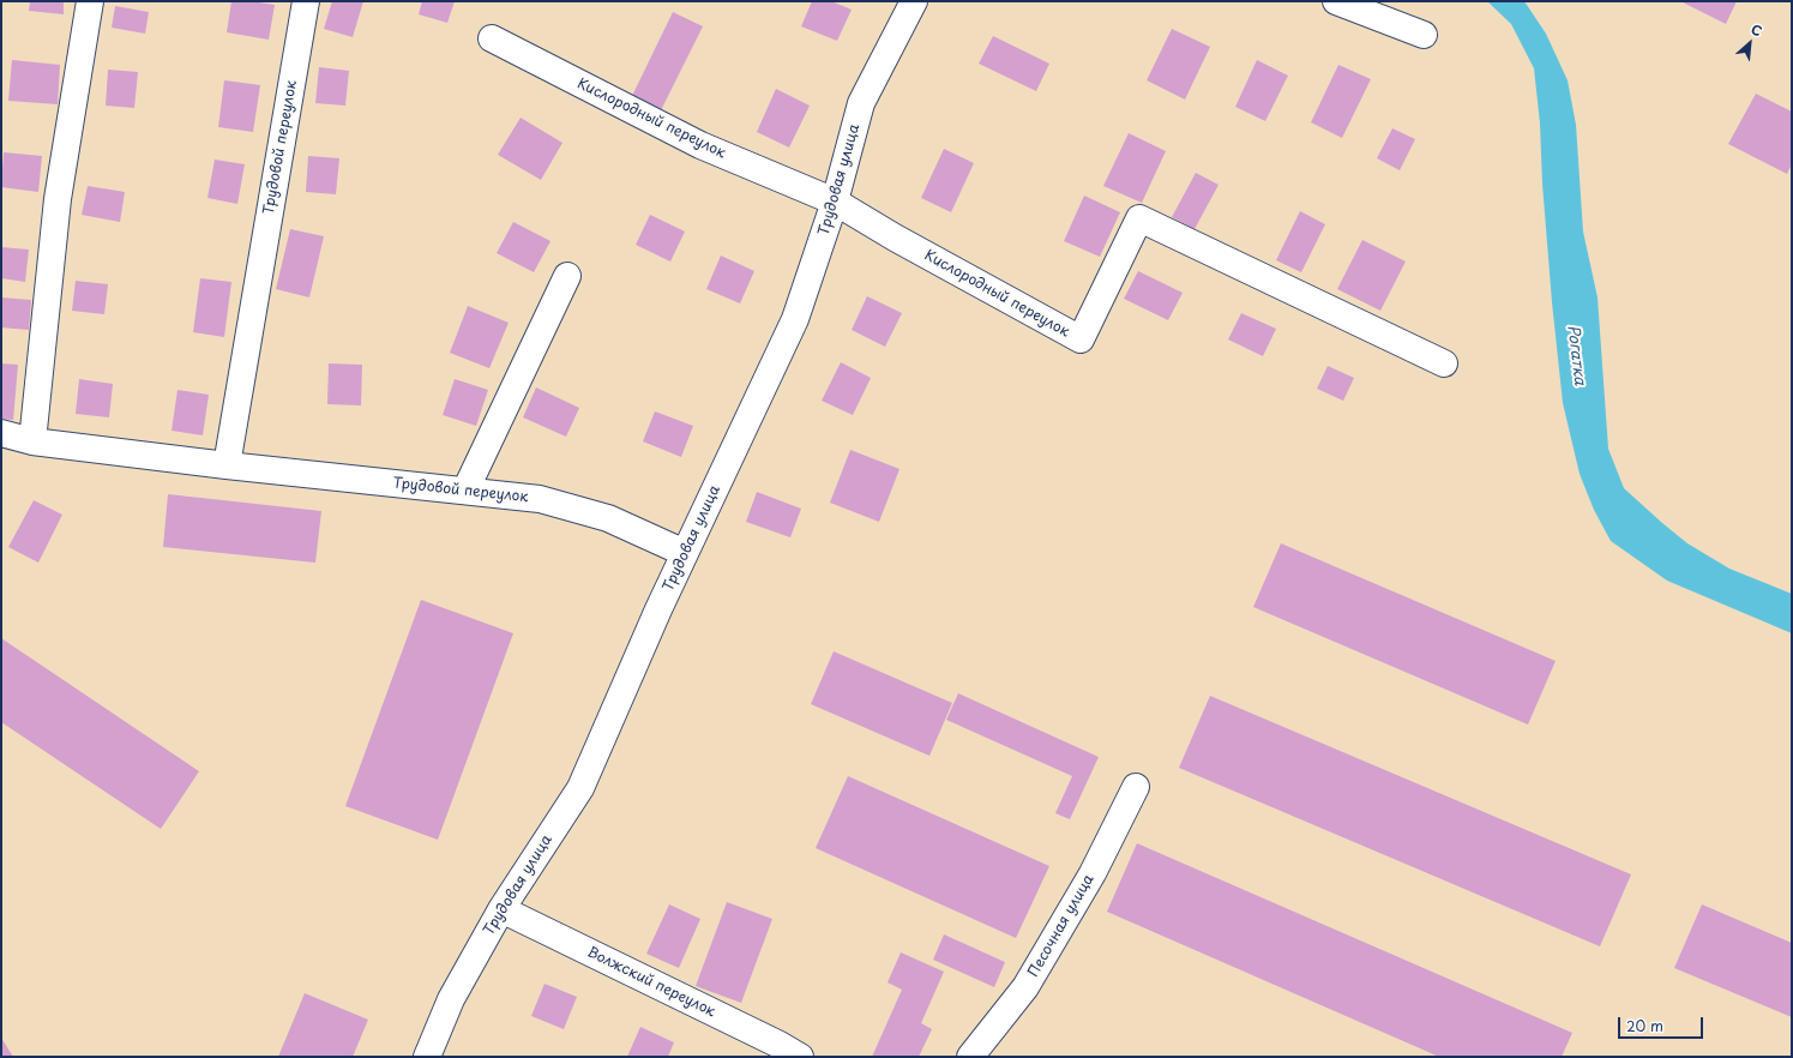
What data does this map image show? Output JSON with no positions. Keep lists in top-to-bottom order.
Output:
{
  "streets": {
    "street": [
      "Кислородный переулок",
      "Трудовой переулок",
      "Трудовая улица",
      "Песочная улица",
      "Волжский переулок"
    ]
  },
  "crossings": [
    ["Кислородный переулок", "Трудовая улица"],
    ["Трудовой переулок", "Трудовая улица"],
    ["Трудовая улица", "Волжский переулок"]
  ],
  "water": ["Рогатка"],
  "scale_bar": "20 m",
  "north": "top right"
}
